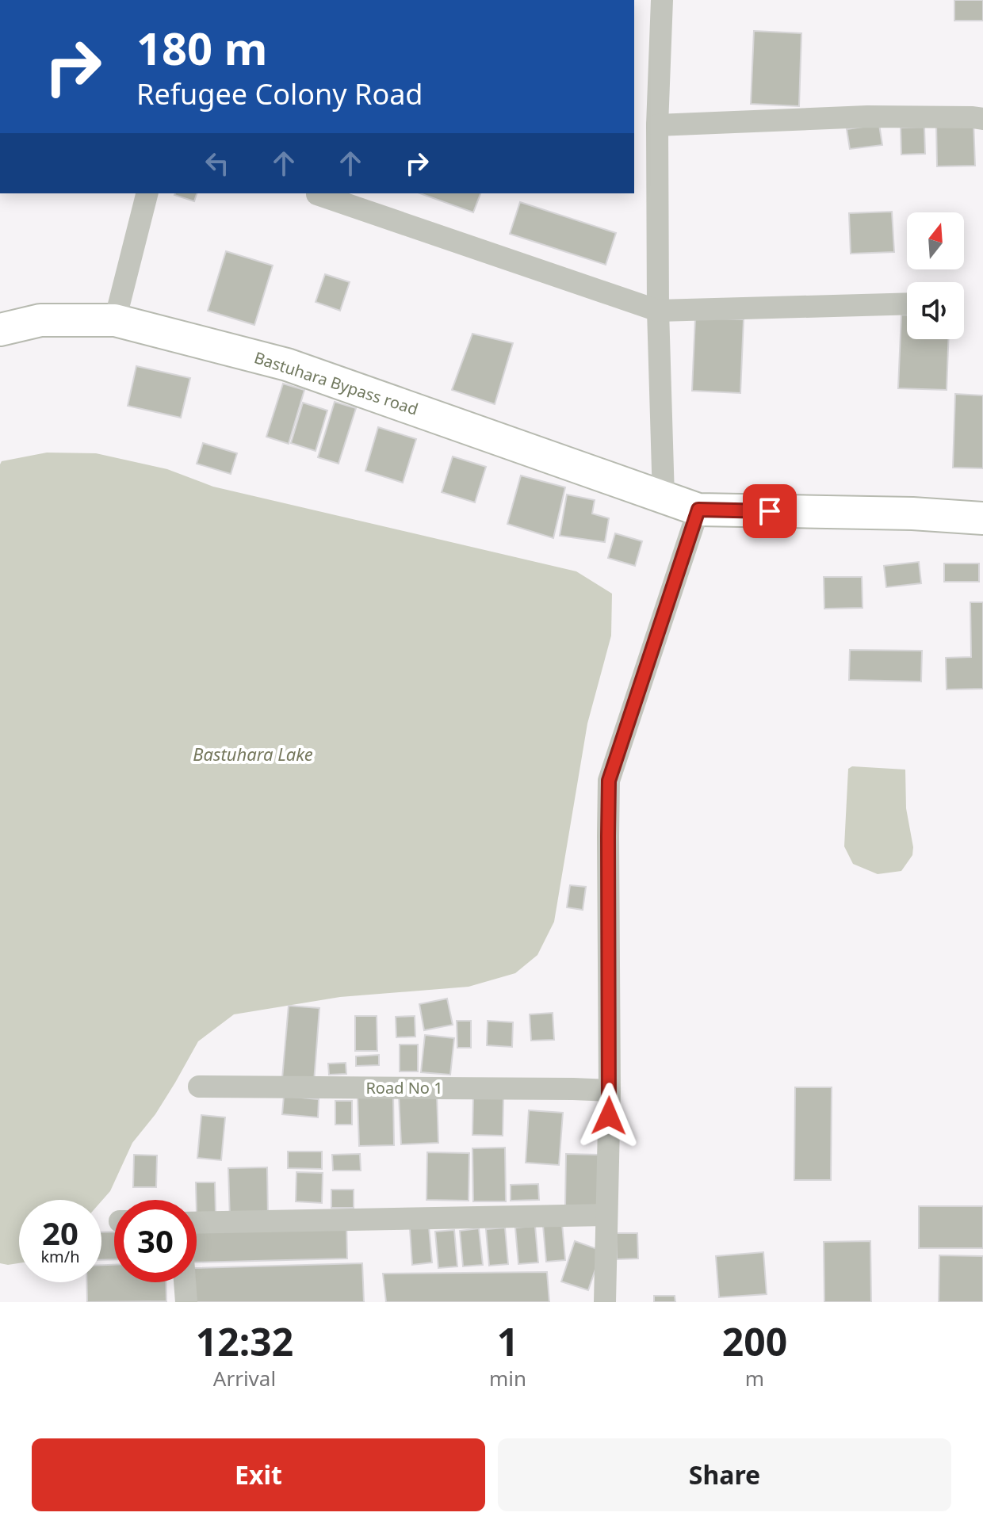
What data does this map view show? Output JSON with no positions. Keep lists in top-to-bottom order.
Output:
{
  "streets": {
    "main road": ["Bastuhara Bypass road"],
    "street": ["Road No 1"]
  },
  "water": ["Bastuhara Lake"],
  "north": "top",
  "page": {
    "turn": ["180 m", "Refugee Colony Road"],
    "speed": "20 km/h",
    "limit": "30",
    "eta": [
      "12:32",
      "Arrival",
      "1",
      "min",
      "200",
      "m"
    ],
    "buttons": ["Exit", "Share"]
  }
}
